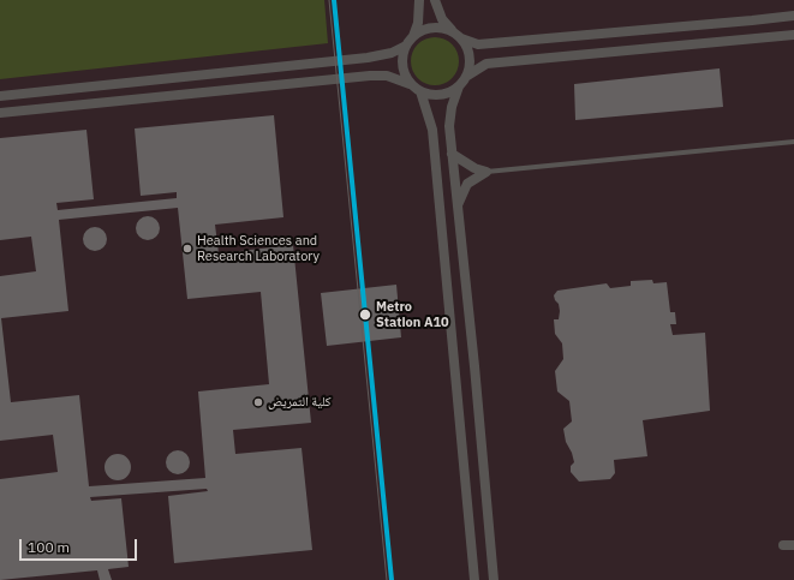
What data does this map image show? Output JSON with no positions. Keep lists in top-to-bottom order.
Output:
{
  "places": ["Health Sciences and Research Laboratory", "Metro Station A10", "كلية التمريض"],
  "scale_bar": "100 m"
}
